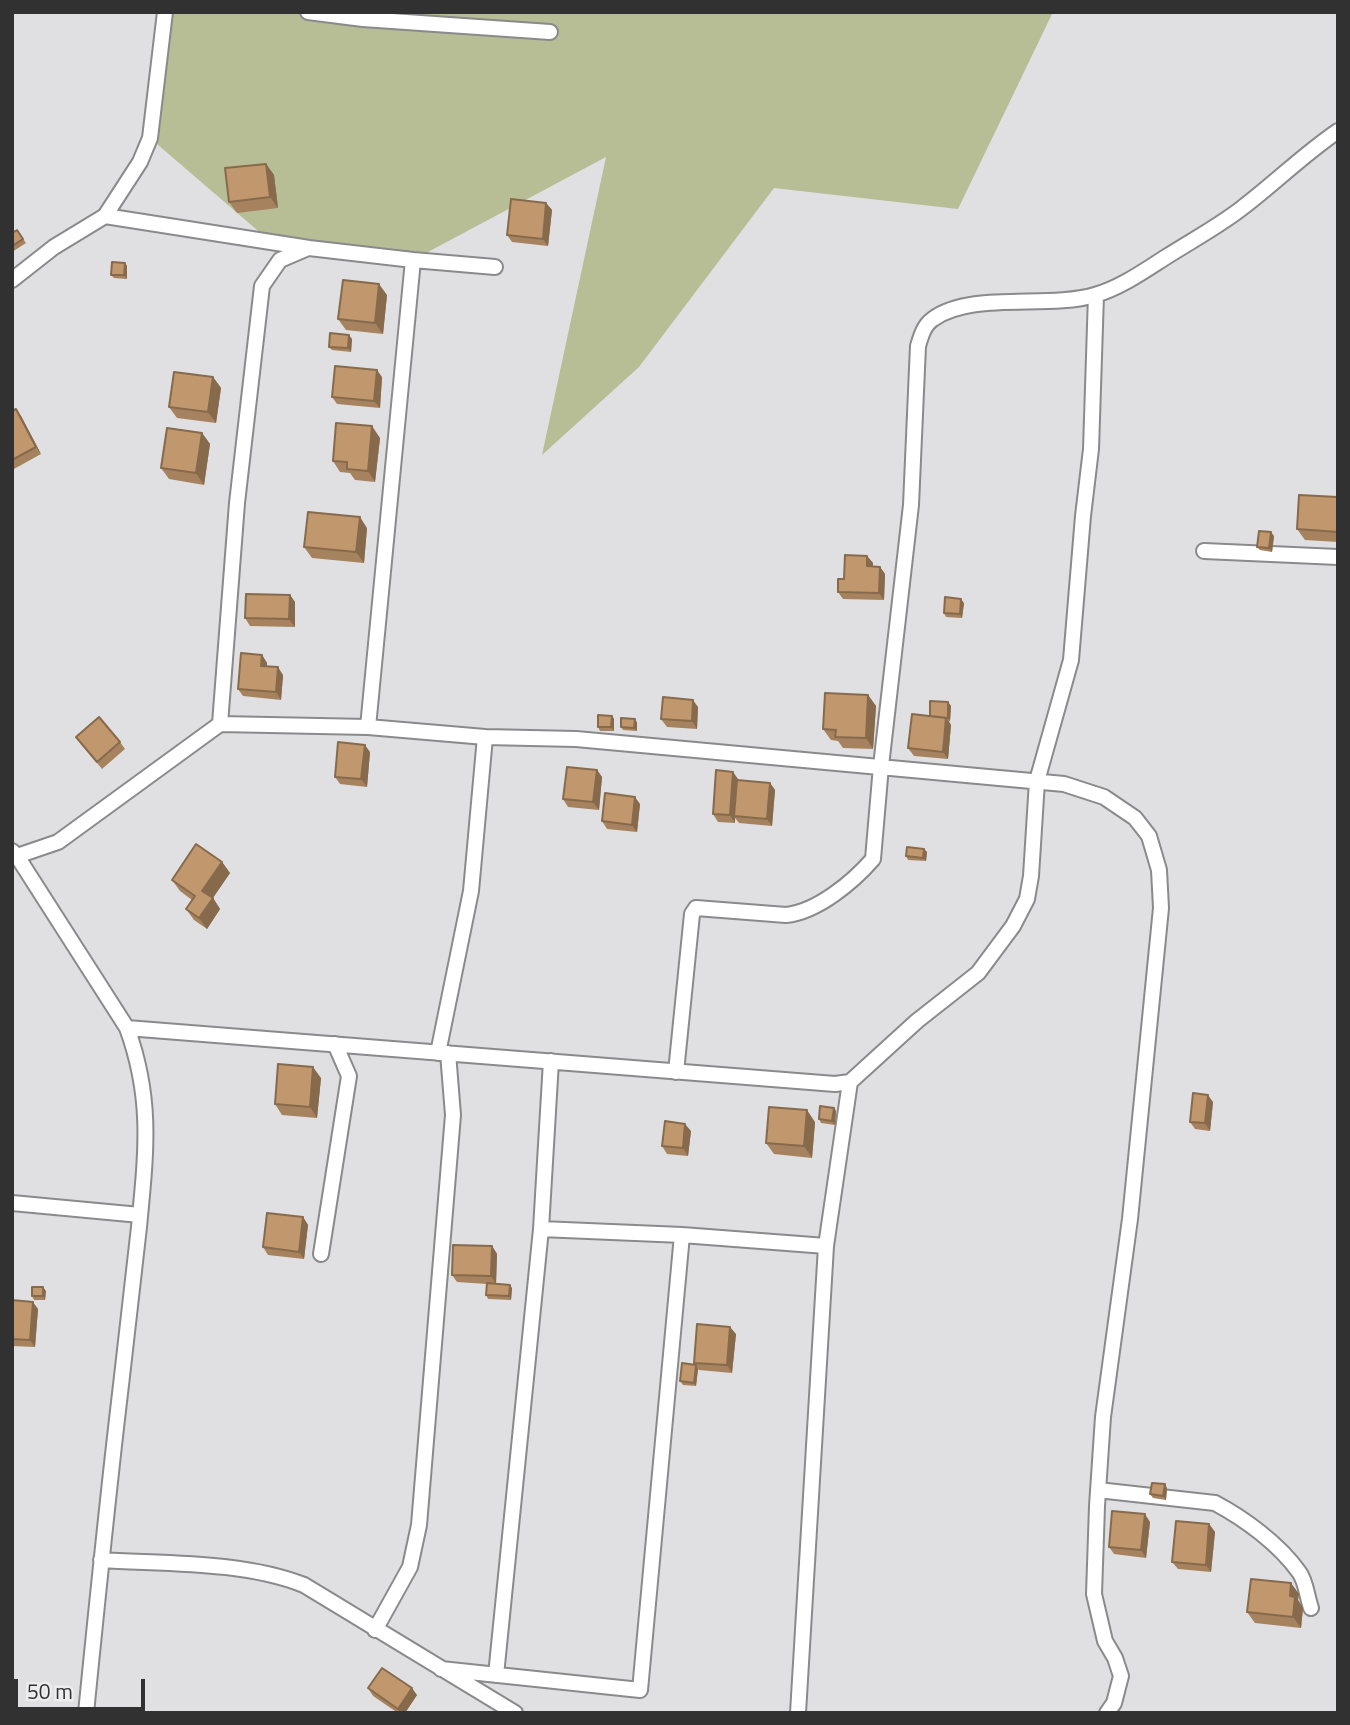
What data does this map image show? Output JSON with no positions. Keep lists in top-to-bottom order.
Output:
{
  "scale_bar": "50 m"
}
